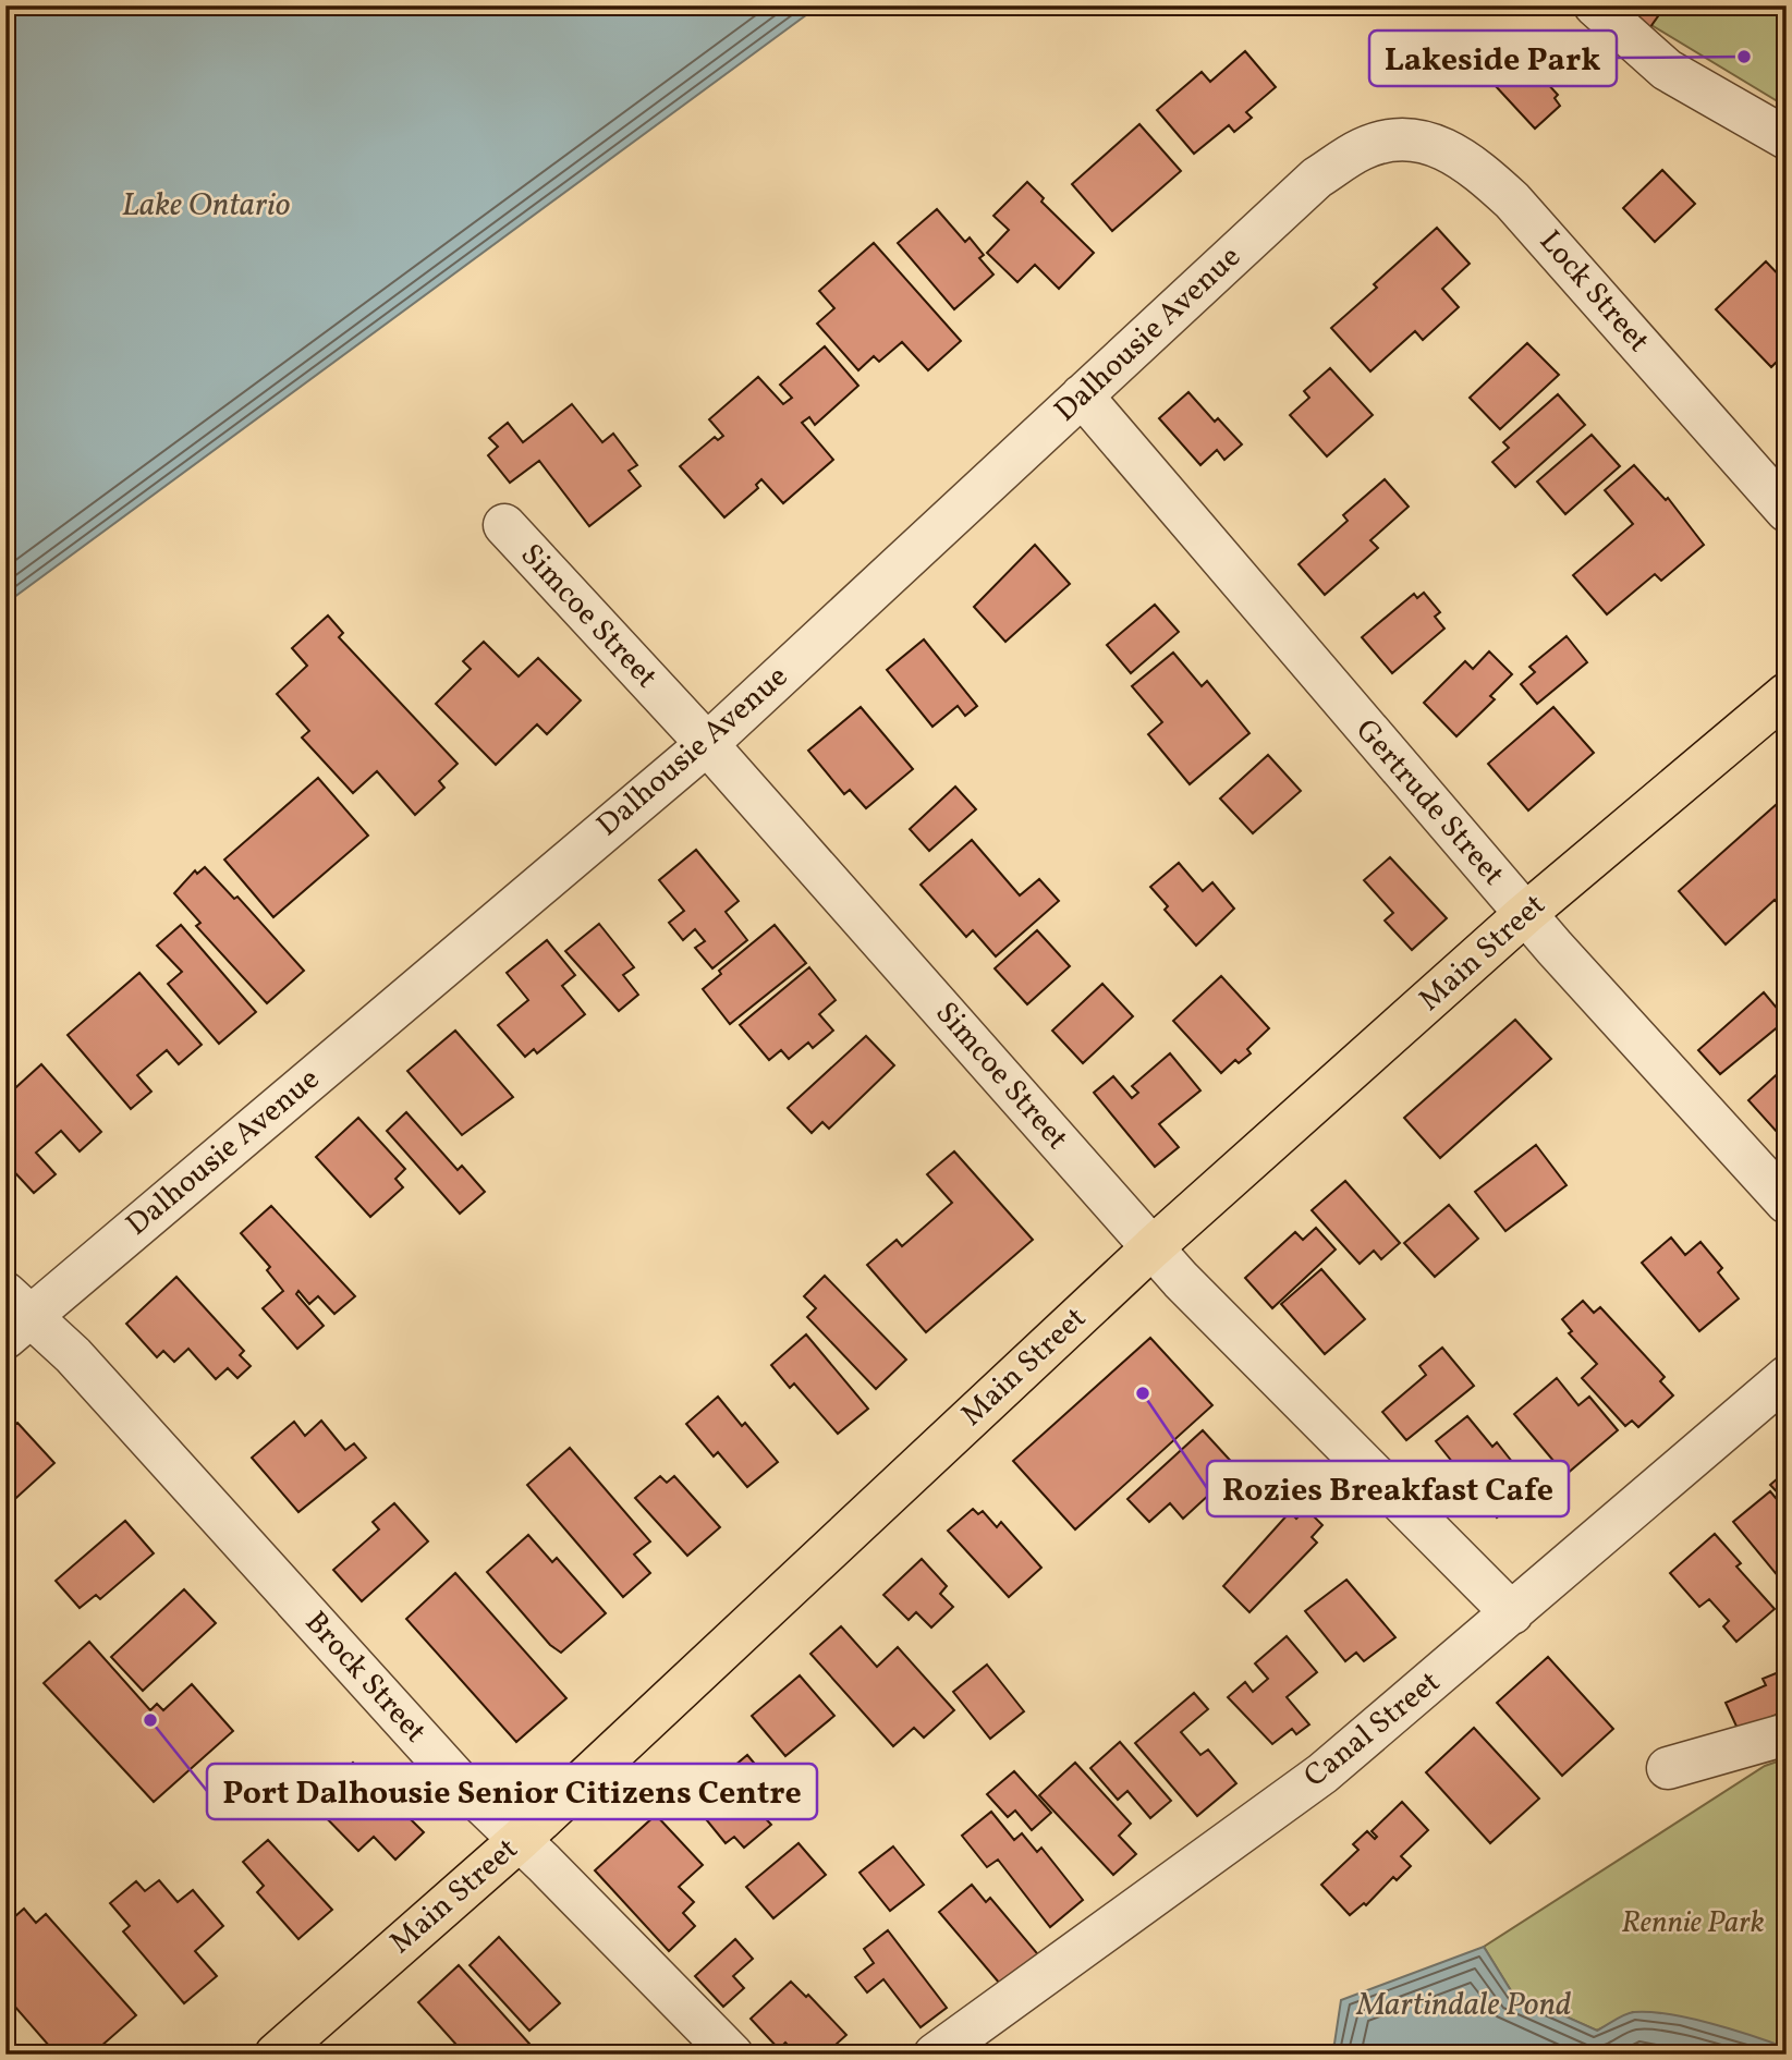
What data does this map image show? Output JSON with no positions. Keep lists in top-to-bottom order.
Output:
{
  "streets": {
    "main road": ["Main Street"],
    "street": [
      "Lock Street",
      "Dalhousie Avenue",
      "Simcoe Street",
      "Gertrude Street",
      "Brock Street",
      "Canal Street"
    ]
  },
  "crossings": [
    ["Lock Street", "Dalhousie Avenue"],
    ["Dalhousie Avenue", "Simcoe Street"],
    ["Dalhousie Avenue", "Gertrude Street"],
    ["Dalhousie Avenue", "Brock Street"],
    ["Simcoe Street", "Main Street"],
    ["Simcoe Street", "Canal Street"],
    ["Gertrude Street", "Main Street"],
    ["Main Street", "Brock Street"]
  ],
  "water": ["Lake Ontario", "Martindale Pond"],
  "parks": ["Rennie Park"],
  "places": ["Lakeside Park", "Rozies Breakfast Cafe", "Port Dalhousie Senior Citizens Centre"]
}
